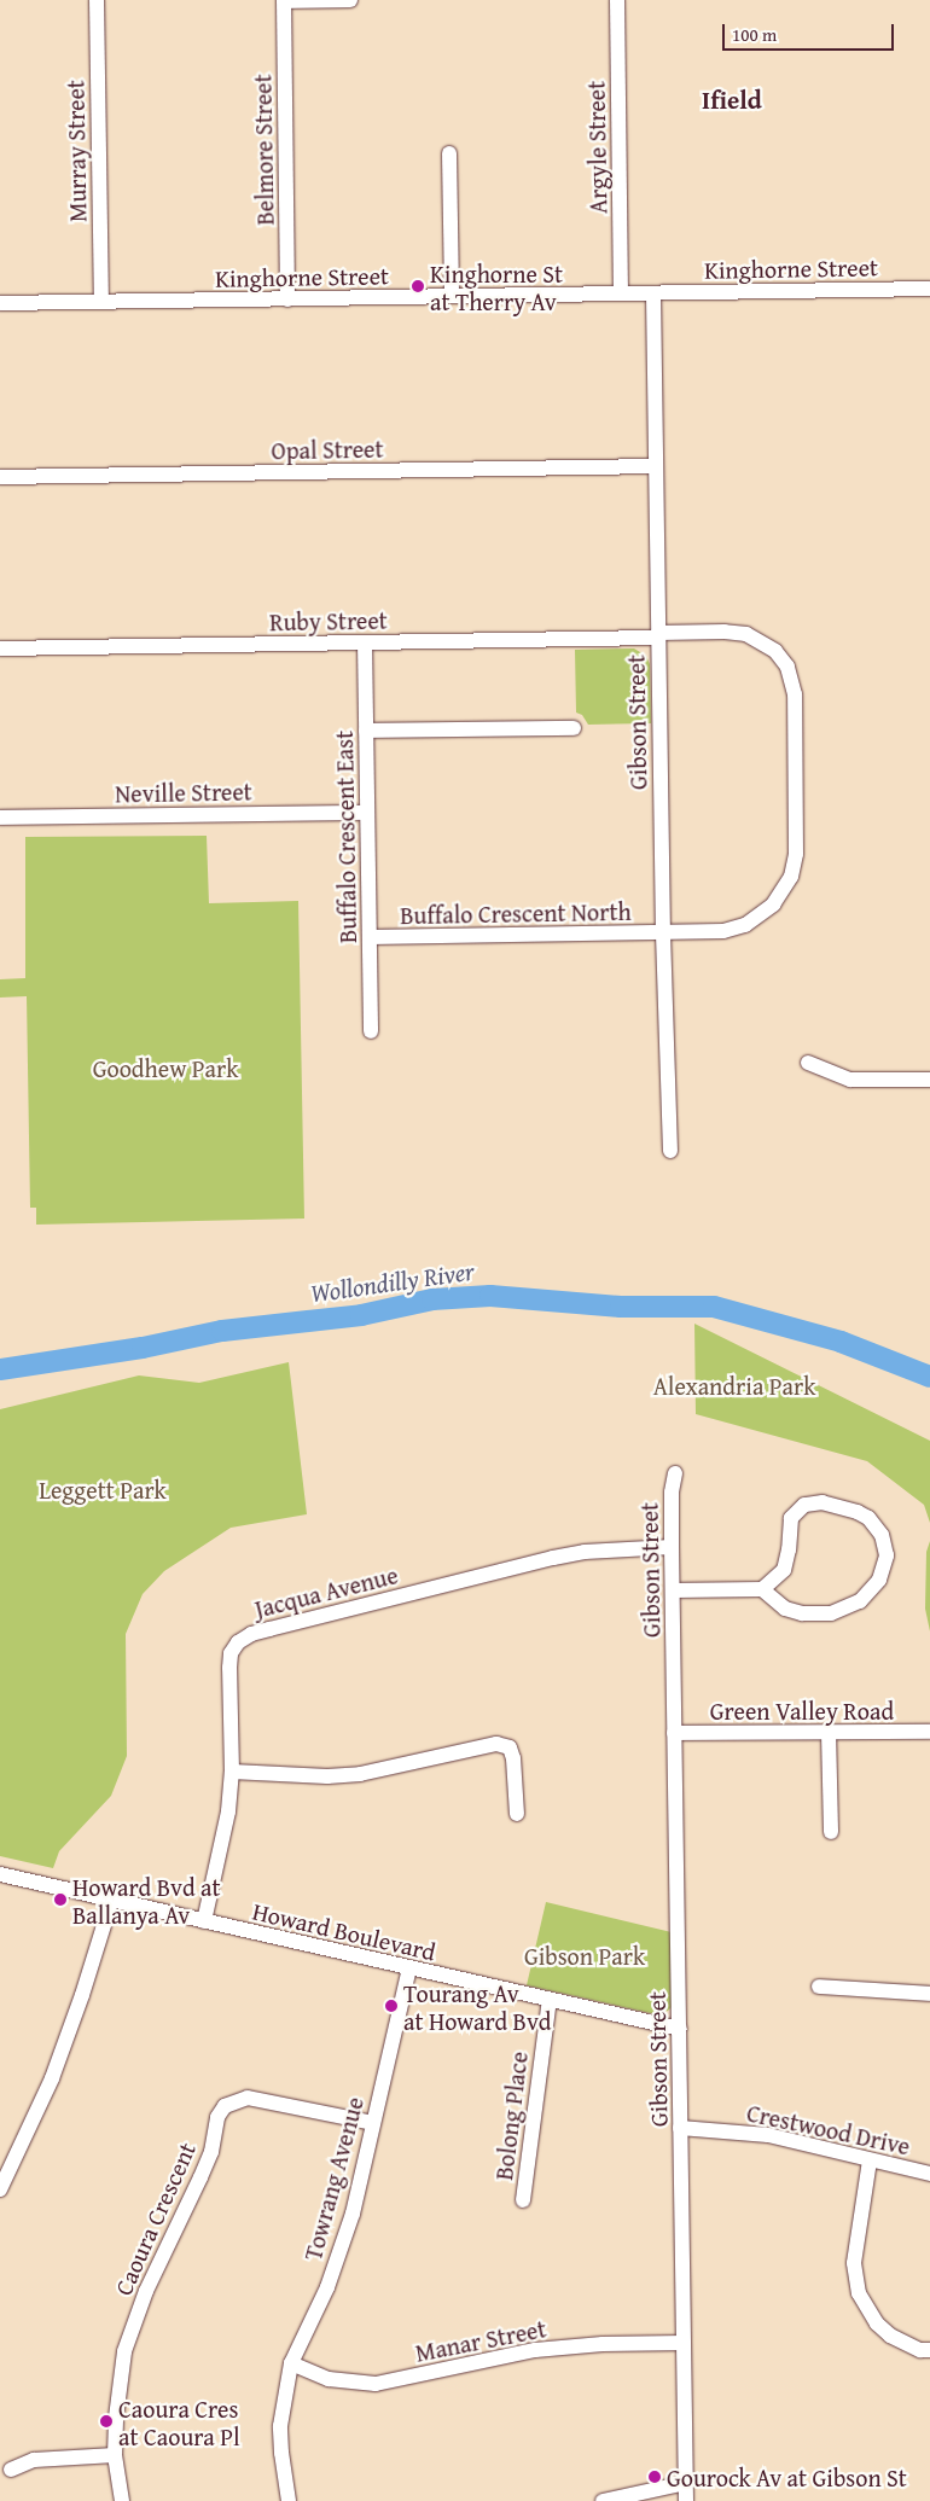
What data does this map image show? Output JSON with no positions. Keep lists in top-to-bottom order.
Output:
{
  "streets": {
    "street": [
      "Argyle Street",
      "Belmore Street",
      "Murray Street",
      "Kinghorne Street",
      "Opal Street",
      "Ruby Street",
      "Gibson Street",
      "Neville Street",
      "Buffalo Crescent East",
      "Buffalo Crescent North",
      "Jacqua Avenue",
      "Green Valley Road",
      "Howard Boulevard",
      "Bolong Place",
      "Crestwood Drive",
      "Towrang Avenue",
      "Caoura Crescent",
      "Manar Street"
    ]
  },
  "crossings": [
    ["Argyle Street", "Kinghorne Street"],
    ["Belmore Street", "Kinghorne Street"],
    ["Murray Street", "Kinghorne Street"],
    ["Kinghorne Street", "Gibson Street"],
    ["Opal Street", "Gibson Street"],
    ["Ruby Street", "Gibson Street"],
    ["Ruby Street", "Buffalo Crescent East"],
    ["Ruby Street", "Buffalo Crescent North"],
    ["Gibson Street", "Buffalo Crescent North"],
    ["Gibson Street", "Jacqua Avenue"],
    ["Gibson Street", "Green Valley Road"],
    ["Gibson Street", "Howard Boulevard"],
    ["Gibson Street", "Crestwood Drive"],
    ["Gibson Street", "Manar Street"],
    ["Neville Street", "Buffalo Crescent East"],
    ["Buffalo Crescent East", "Buffalo Crescent North"],
    ["Jacqua Avenue", "Howard Boulevard"],
    ["Howard Boulevard", "Bolong Place"],
    ["Howard Boulevard", "Towrang Avenue"],
    ["Towrang Avenue", "Caoura Crescent"],
    ["Towrang Avenue", "Manar Street"]
  ],
  "districts": ["Ifield"],
  "water": ["Wollondilly River"],
  "parks": [
    "Goodhew Park",
    "Alexandria Park",
    "Leggett Park",
    "Gibson Park"
  ],
  "places": [
    "Kinghorne St at Therry Av",
    "Howard Bvd at Ballanya Av",
    "Tourang Av at Howard Bvd",
    "Caoura Cres at Caoura Pl",
    "Gourock Av at Gibson St"
  ],
  "scale_bar": "100 m"
}
